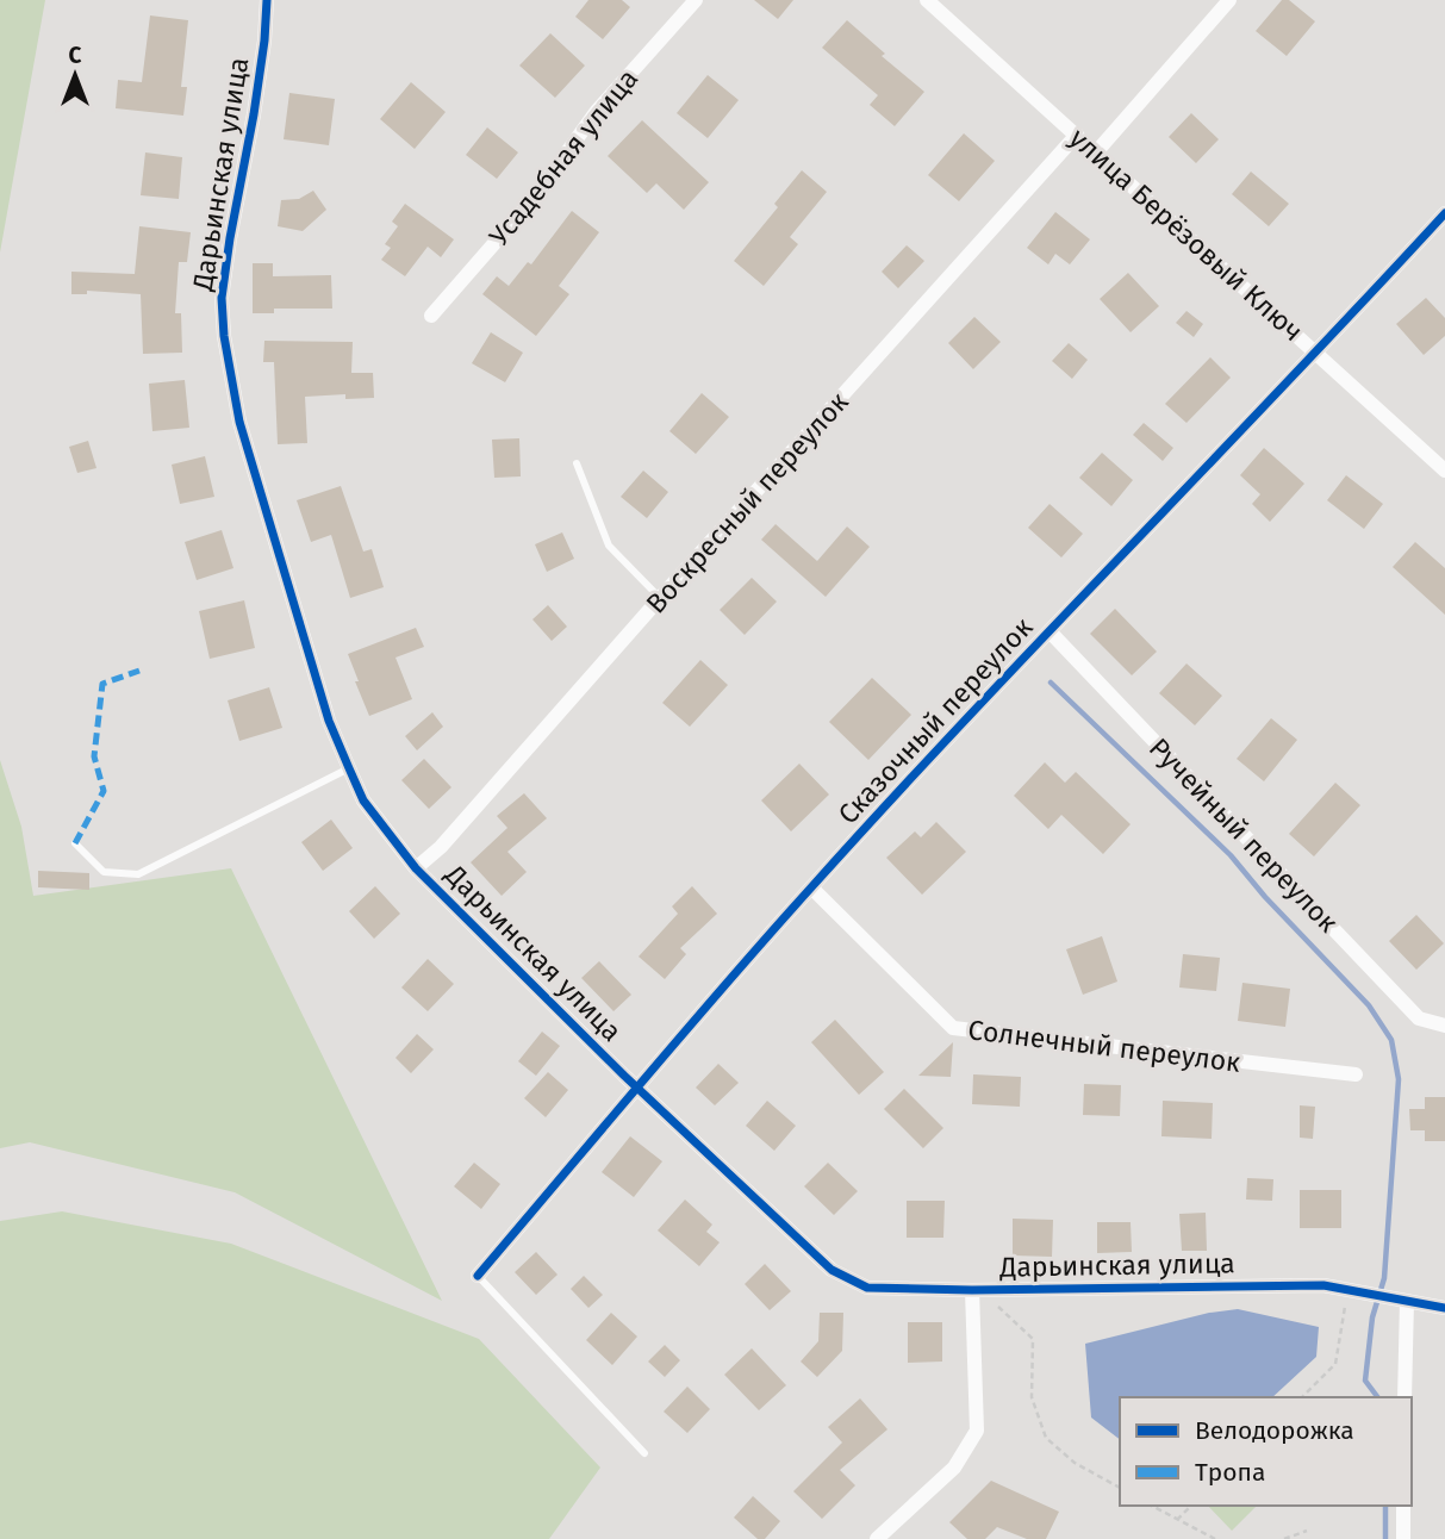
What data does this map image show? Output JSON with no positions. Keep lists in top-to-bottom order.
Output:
{
  "streets": {
    "street": [
      "Усадебная улица",
      "Дарьинская улица",
      "улица Берёзовый Ключ",
      "Воскресный переулок",
      "Сказочный переулок",
      "Ручейный переулок",
      "Солнечный переулок"
    ]
  },
  "crossings": [
    ["Дарьинская улица", "Воскресный переулок"],
    ["Дарьинская улица", "Сказочный переулок"],
    ["улица Берёзовый Ключ", "Воскресный переулок"],
    ["улица Берёзовый Ключ", "Сказочный переулок"],
    ["Сказочный переулок", "Ручейный переулок"],
    ["Сказочный переулок", "Солнечный переулок"]
  ],
  "legend": ["Велодорожка", "Тропа"],
  "north": "top"
}
